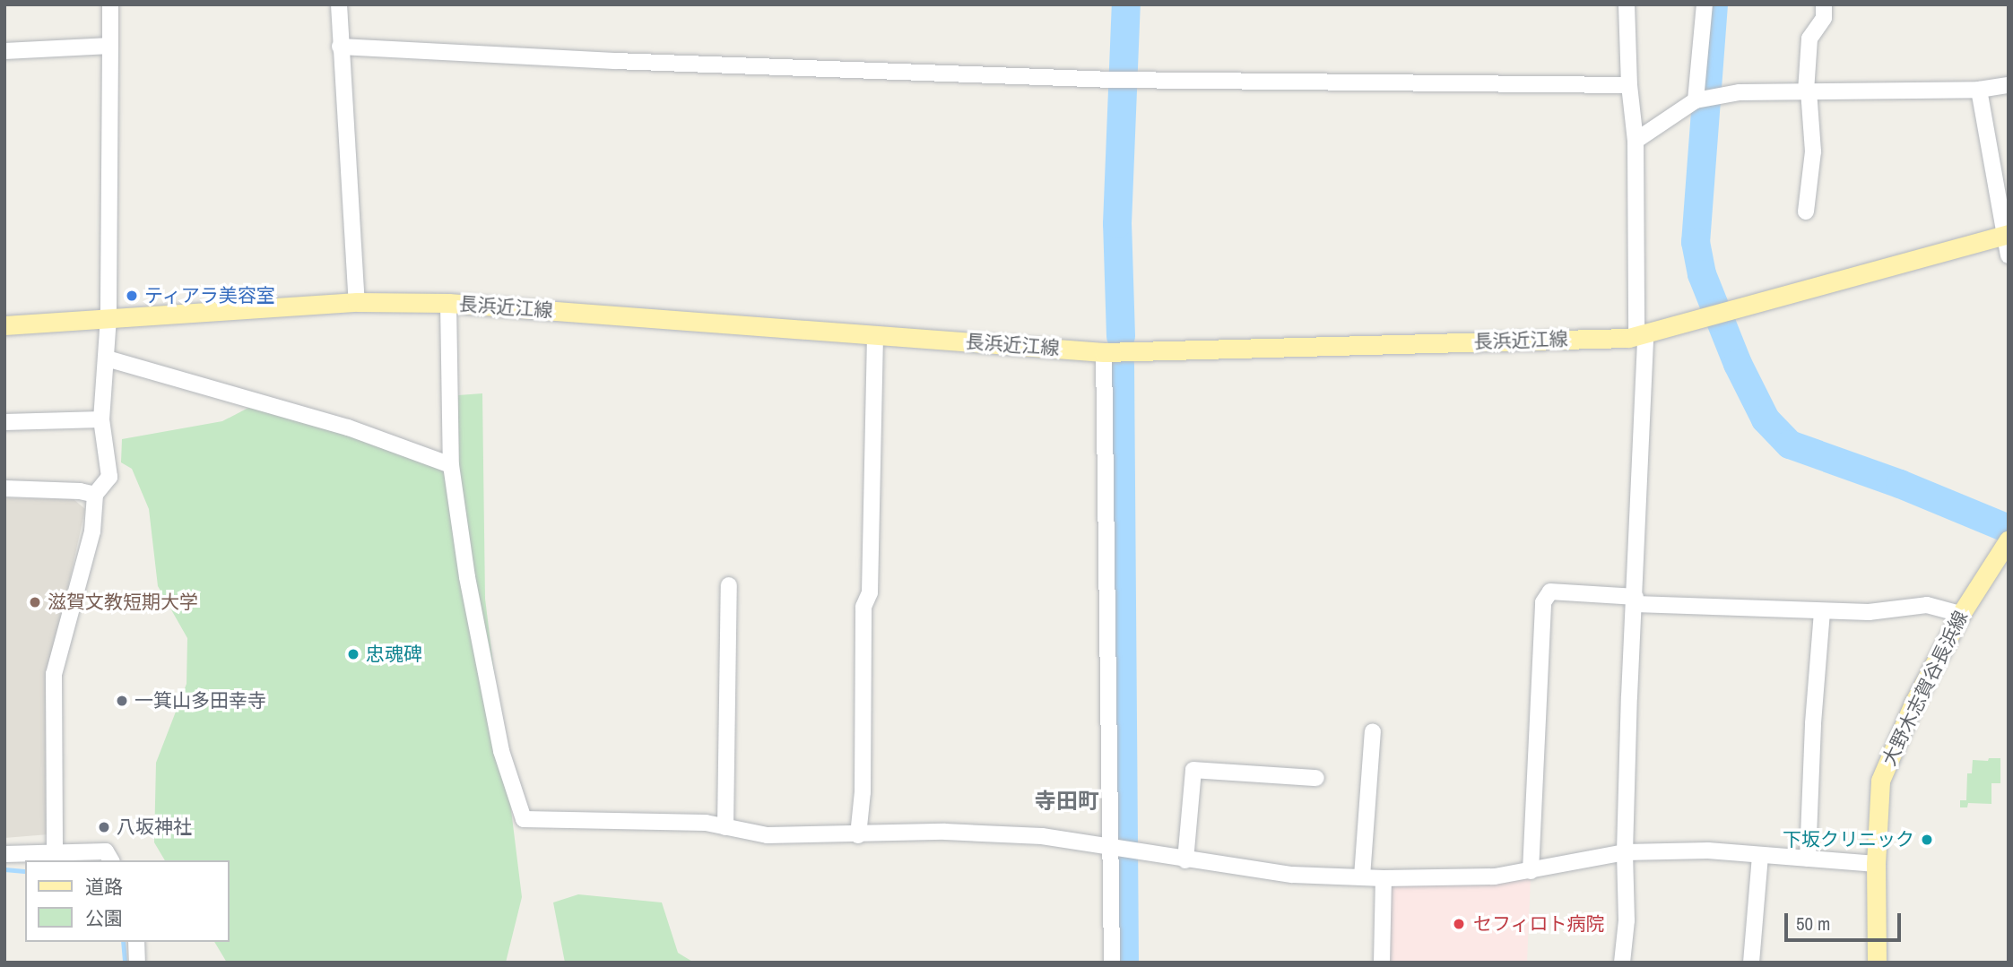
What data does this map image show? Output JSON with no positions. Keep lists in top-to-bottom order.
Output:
{
  "streets": {
    "main road": ["長浜近江線", "大野木志賀谷長浜線"]
  },
  "districts": ["寺田町"],
  "places": [
    "ティアラ美容室",
    "滋賀文教短期大学",
    "忠魂碑",
    "一箕山多田幸寺",
    "八坂神社",
    "下坂クリニック",
    "セフィロト病院"
  ],
  "legend": ["道路", "公園"],
  "scale_bar": "50 m"
}
